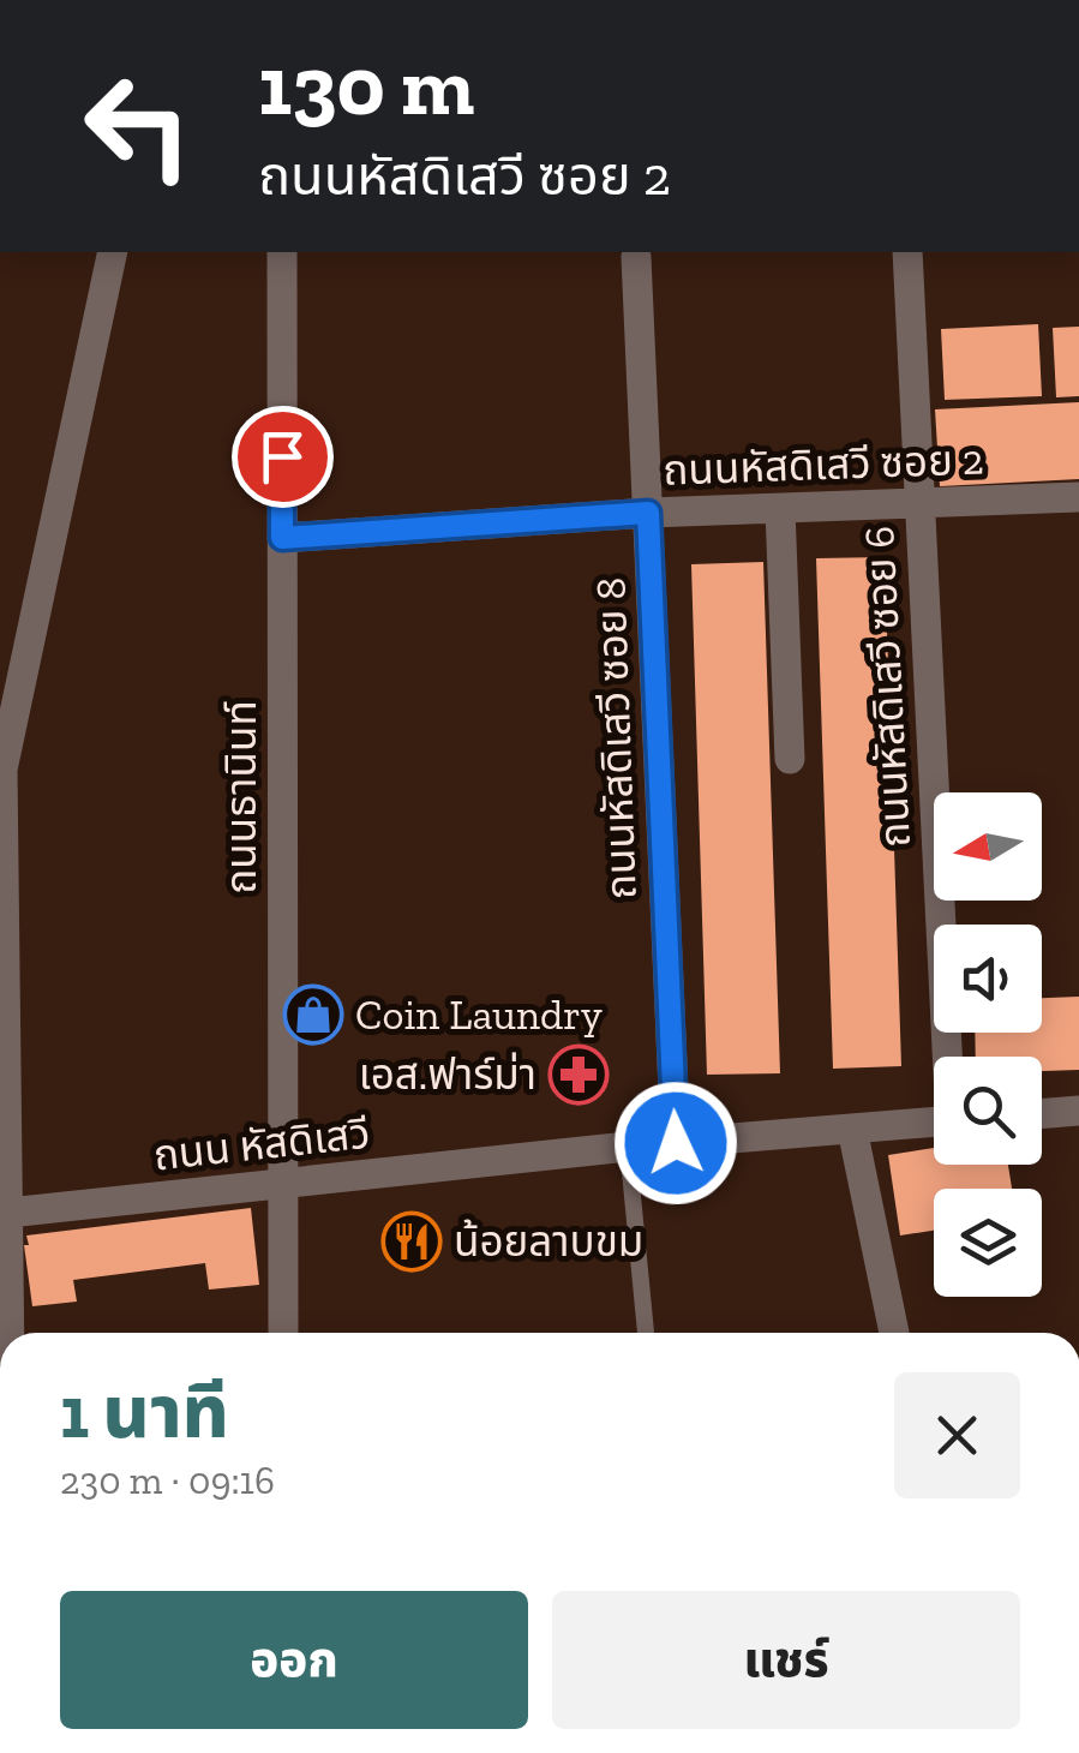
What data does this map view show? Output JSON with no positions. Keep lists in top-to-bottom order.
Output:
{
  "streets": {
    "street": [
      "ถนนหัสดิเสวี ซอย 2",
      "ถนนหัสดิเสวี ซอย 6",
      "ถนนหัสดิเสวี ซอย 8",
      "ถนนธานินท์",
      "ถนน หัสดิเสวี"
    ]
  },
  "crossings": [
    ["ถนนหัสดิเสวี ซอย 2", "ถนนหัสดิเสวี ซอย 6"],
    ["ถนนหัสดิเสวี ซอย 2", "ถนนหัสดิเสวี ซอย 8"],
    ["ถนนหัสดิเสวี ซอย 2", "ถนนธานินท์"],
    ["ถนนหัสดิเสวี ซอย 8", "ถนน หัสดิเสวี"],
    ["ถนนธานินท์", "ถนน หัสดิเสวี"]
  ],
  "places": {
    "shop": ["Coin Laundry"],
    "pharmacy": ["เอส.ฟาร์ม่า"],
    "restaurant": ["น้อยลาบขม"]
  },
  "north": "left",
  "page": {
    "turn": ["130 m", "ถนนหัสดิเสวี ซอย 2"],
    "heading": ["1 นาที", "230 m · 09:16"],
    "buttons": ["ออก", "แชร์"]
  }
}
